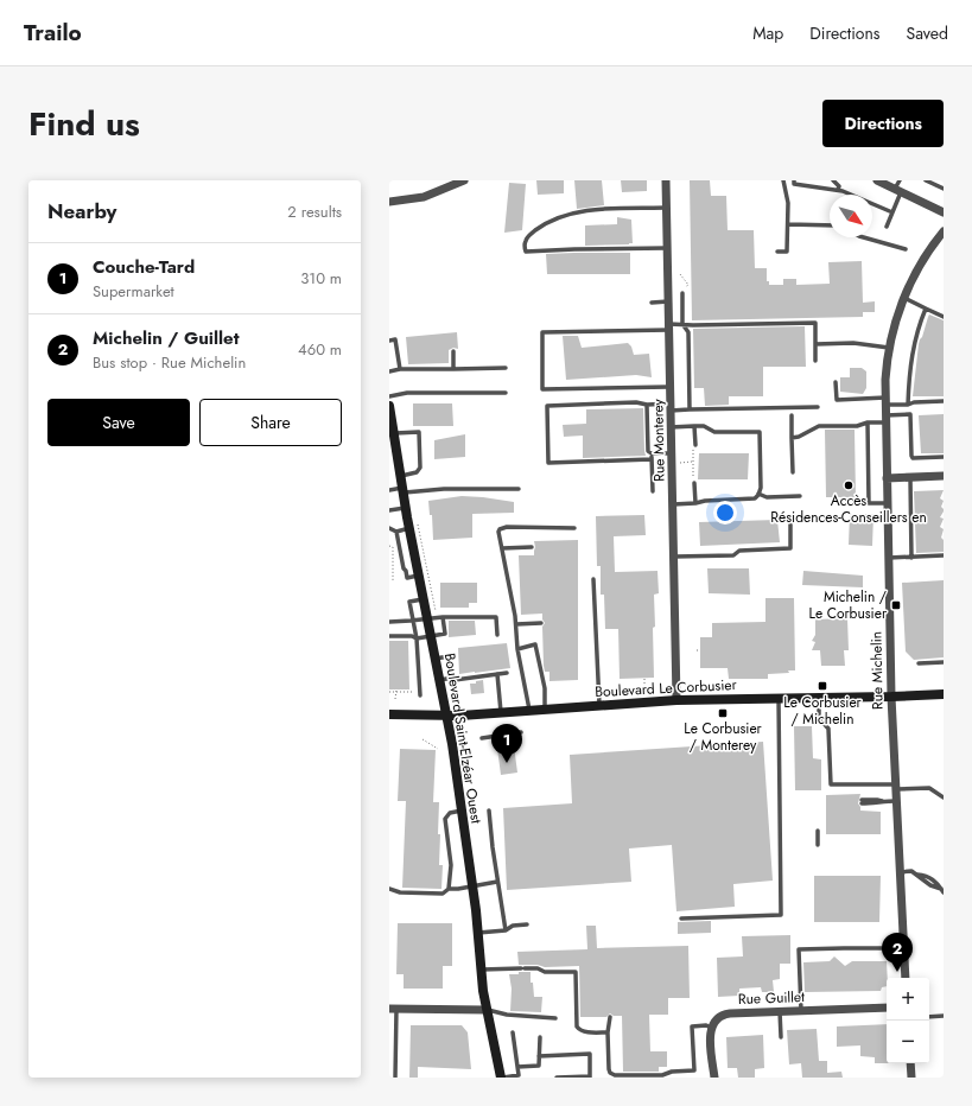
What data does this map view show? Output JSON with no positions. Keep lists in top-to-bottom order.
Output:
{
  "streets": {
    "street": [
      "Rue Monterey",
      "Rue Michelin",
      "Boulevard Le Corbusier",
      "Boulevard Saint-Elzéar Ouest",
      "Rue Guillet"
    ]
  },
  "crossings": [
    ["Rue Monterey", "Boulevard Le Corbusier"],
    ["Rue Michelin", "Boulevard Le Corbusier"],
    ["Boulevard Le Corbusier", "Boulevard Saint-Elzéar Ouest"]
  ],
  "places": {
    "other": ["Accès Résidences-Conseillers en"],
    "transit": ["Michelin / Le Corbusier", "Le Corbusier / Michelin", "Le Corbusier / Monterey"]
  },
  "north": "bottom right",
  "page": {
    "header": "Trailo",
    "nav": ["Map", "Directions", "Saved"],
    "title": "Find us",
    "buttons": [
      "Directions",
      ["Save", "Share"]
    ],
    "heading": ["Nearby", "2 results"],
    "list": [
      {
        "mark": "1",
        "name": "Couche-Tard",
        "note": "Supermarket",
        "value": "310 m"
      },
      {
        "mark": "2",
        "name": "Michelin / Guillet",
        "note": "Bus stop · Rue Michelin",
        "value": "460 m"
      }
    ],
    "pins": ["1", "2"],
    "map_buttons": ["+", "−"]
  }
}
